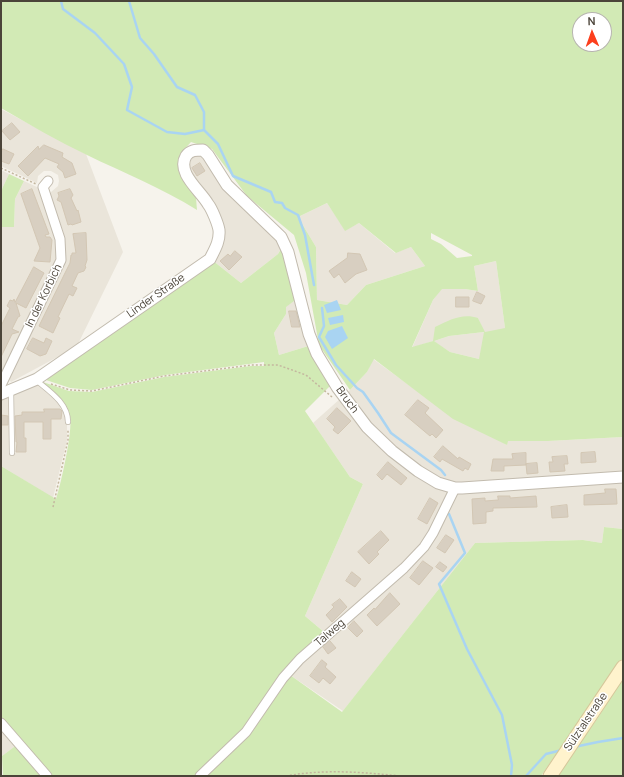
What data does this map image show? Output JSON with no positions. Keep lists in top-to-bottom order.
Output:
{
  "streets": {
    "main road": ["Sülztalstraße"],
    "street": [
      "In der Korbich",
      "Linder Straße",
      "Bruch",
      "Talweg"
    ]
  },
  "crossings": [
    ["In der Korbich", "Linder Straße"],
    ["Linder Straße", "Bruch"],
    ["Bruch", "Talweg"]
  ],
  "north": "top"
}
